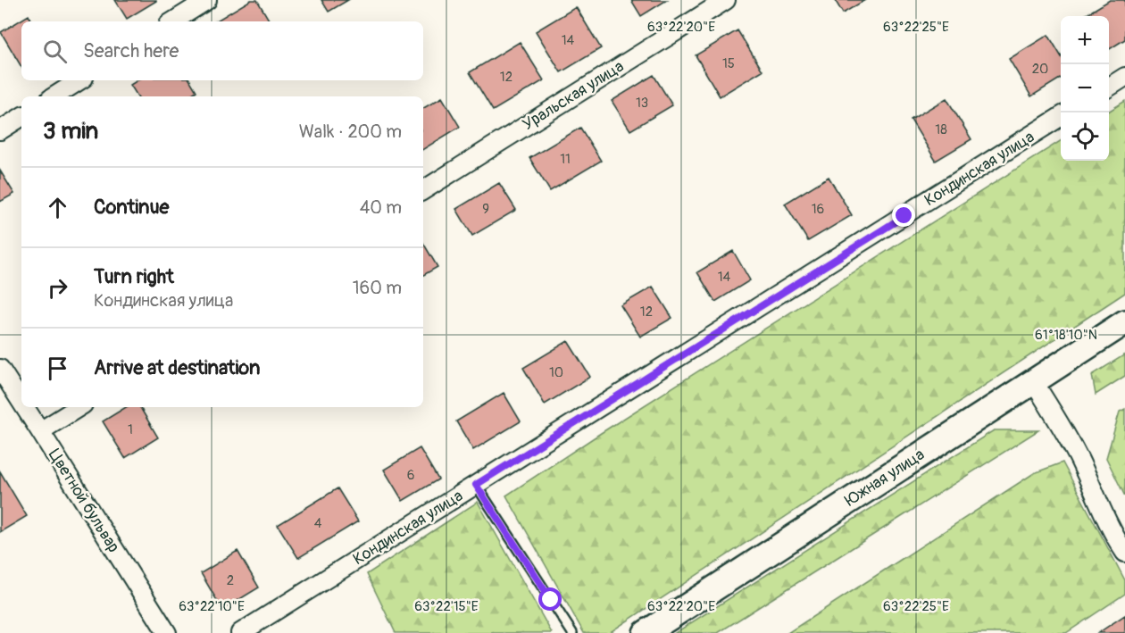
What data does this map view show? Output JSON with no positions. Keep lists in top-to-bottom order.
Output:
{
  "streets": {
    "street": [
      "Уральская улица",
      "Кондинская улица",
      "Южная улица",
      "Цветной бульвар"
    ]
  },
  "house_numbers": [
    "14",
    "15",
    "20",
    "12",
    "13",
    "18",
    "11",
    "9",
    "16",
    "14",
    "12",
    "10",
    "1",
    "6",
    "4",
    "2"
  ],
  "page": {
    "map_buttons": ["+", "−"],
    "search": "Search here",
    "heading": ["3 min", "Walk · 200 m"],
    "list": [
      ["Continue", "40 m"],
      ["Turn right", "Кондинская улица", "160 m"],
      "Arrive at destination"
    ]
  },
  "coordinates": [
    "63°22'20\"E",
    "63°22'25\"E",
    "61°18'10\"N",
    "63°22'10\"E",
    "63°22'15\"E"
  ]
}
